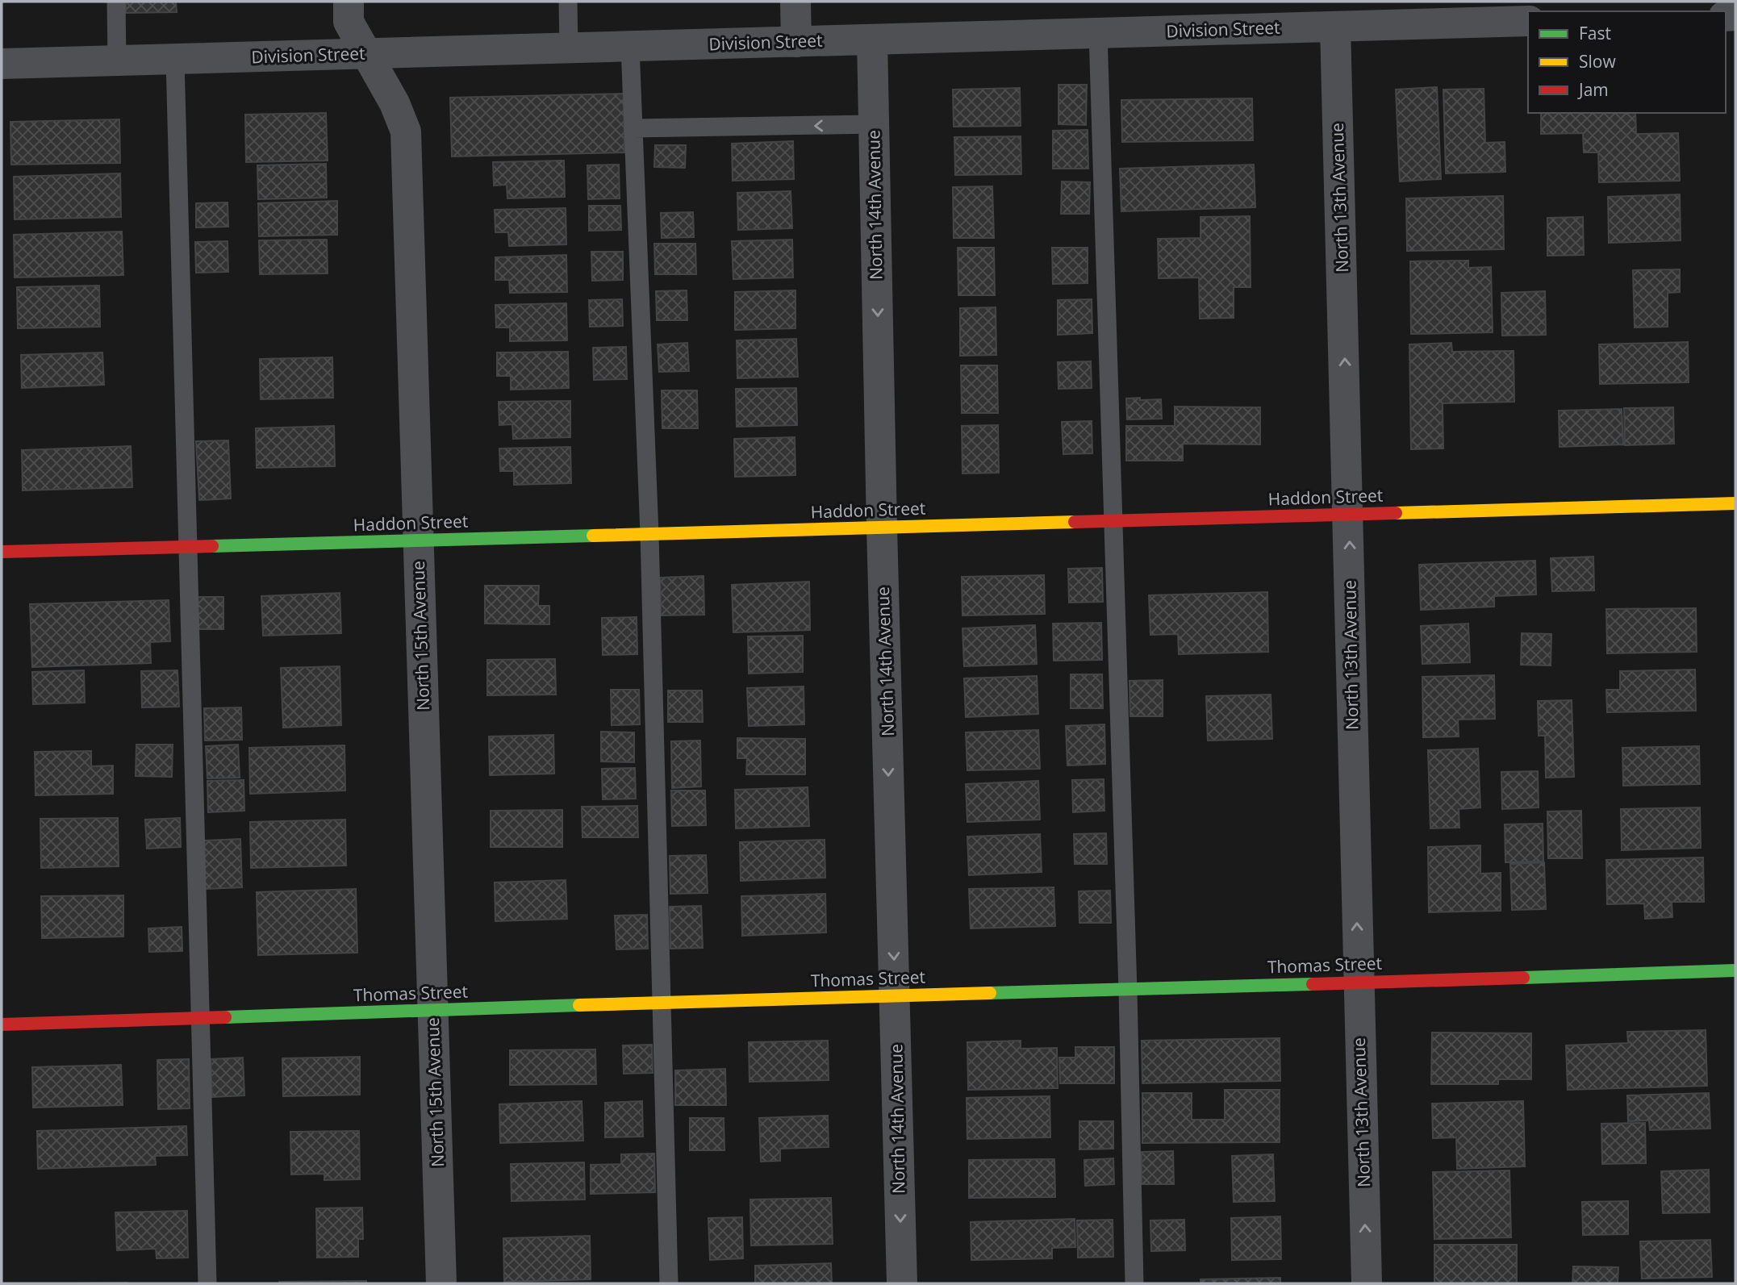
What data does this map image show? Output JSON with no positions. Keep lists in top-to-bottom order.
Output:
{
  "streets": {
    "street": [
      "Division Street",
      "North 13th Avenue",
      "North 14th Avenue",
      "Haddon Street",
      "North 15th Avenue",
      "Thomas Street"
    ]
  },
  "crossings": [
    ["Division Street", "North 13th Avenue"],
    ["Division Street", "North 14th Avenue"],
    ["Division Street", "North 15th Avenue"],
    ["North 13th Avenue", "Haddon Street"],
    ["North 13th Avenue", "Thomas Street"],
    ["North 14th Avenue", "Haddon Street"],
    ["North 14th Avenue", "Thomas Street"],
    ["Haddon Street", "North 15th Avenue"],
    ["North 15th Avenue", "Thomas Street"]
  ],
  "one_way": ["North 13th Avenue", "North 14th Avenue"],
  "legend": ["Fast", "Slow", "Jam"]
}
